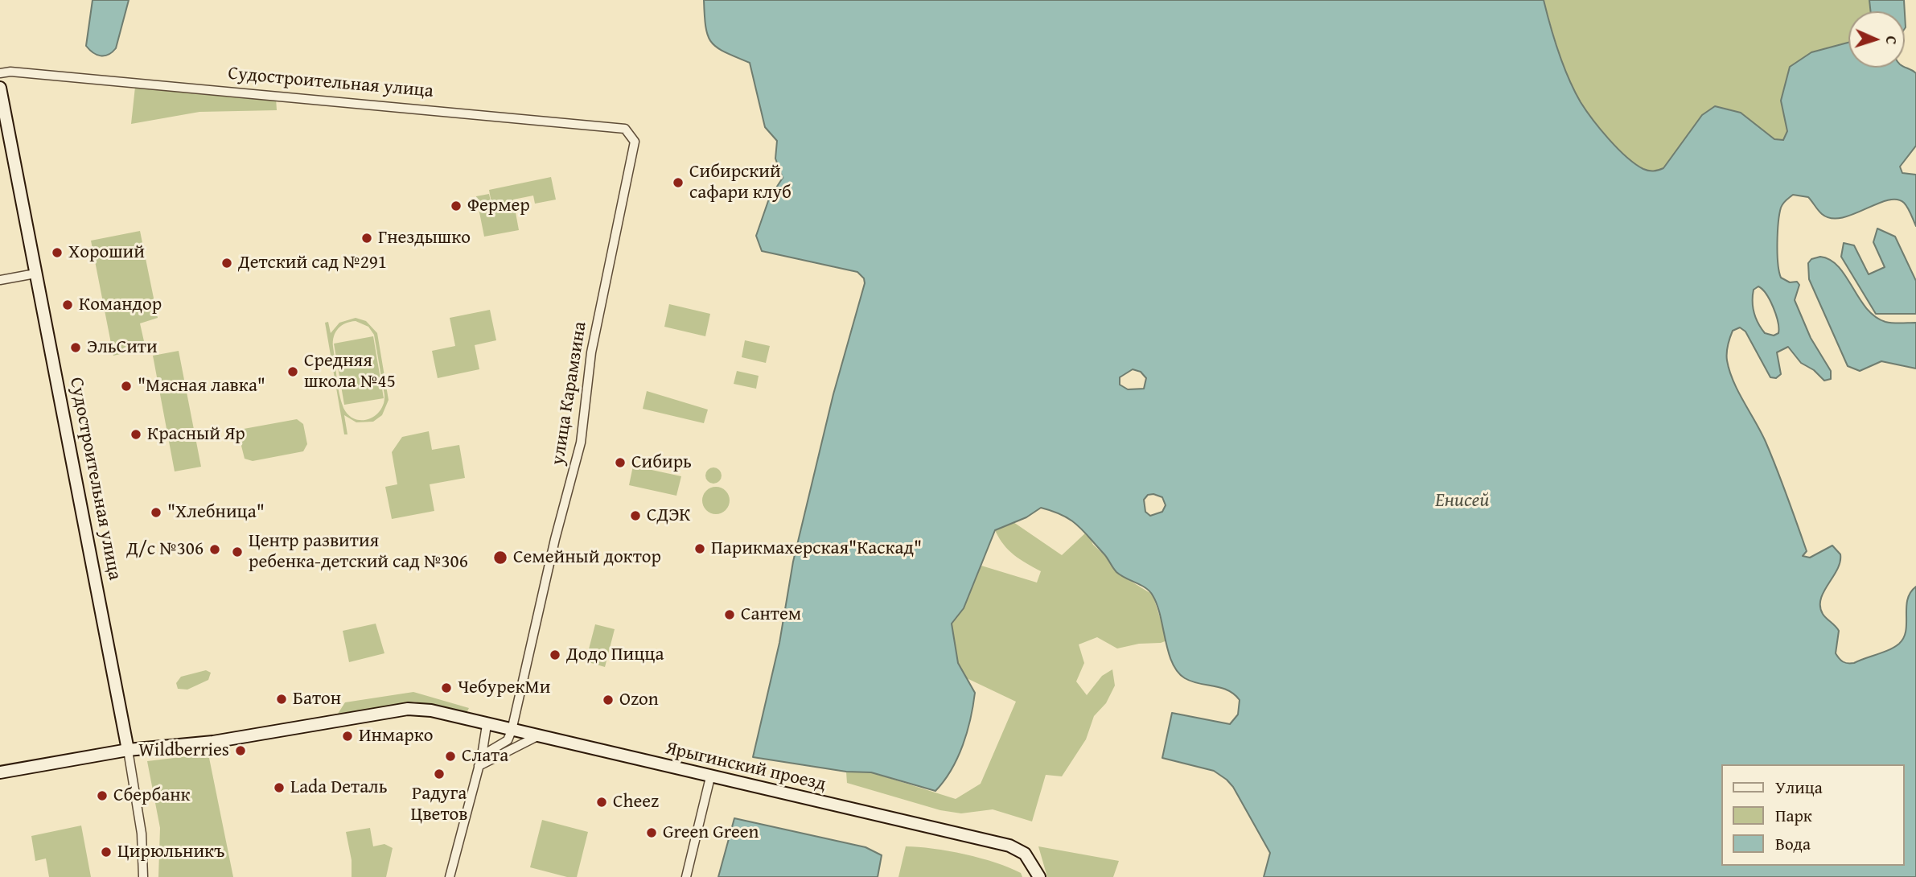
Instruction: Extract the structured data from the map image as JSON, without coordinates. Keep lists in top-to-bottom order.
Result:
{
  "streets": {
    "main road": ["Судостроительная улица", "Ярыгинский проезд"],
    "street": ["улица Карамзина"]
  },
  "crossings": [
    ["Судостроительная улица", "улица Карамзина"],
    ["Судостроительная улица", "Ярыгинский проезд"],
    ["улица Карамзина", "Ярыгинский проезд"]
  ],
  "water": ["Енисей"],
  "places": [
    "Сибирский сафари клуб",
    "Фермер",
    "Гнездышко",
    "Хороший",
    "Детский сад №291",
    "Командор",
    "ЭльСити",
    "Средняя школа №45",
    "\"Мясная лавка\"",
    "Красный Яр",
    "Сибирь",
    "\"Хлебница\"",
    "СДЭК",
    "Парикмахерская\"Каскад\"",
    "Д/с №306",
    "Центр развития ребенка-детский сад №306",
    "Семейный доктор",
    "Сантем",
    "Додо Пицца",
    "ЧебурекМи",
    "Батон",
    "Ozon",
    "Инмарко",
    "Wildberries",
    "Слата",
    "Радуга Цветов",
    "Lada Dеталь",
    "Сбербанк",
    "Cheez",
    "Green Green",
    "Цирюльникъ"
  ],
  "legend": ["Улица", "Парк", "Вода"],
  "north": "right"
}
